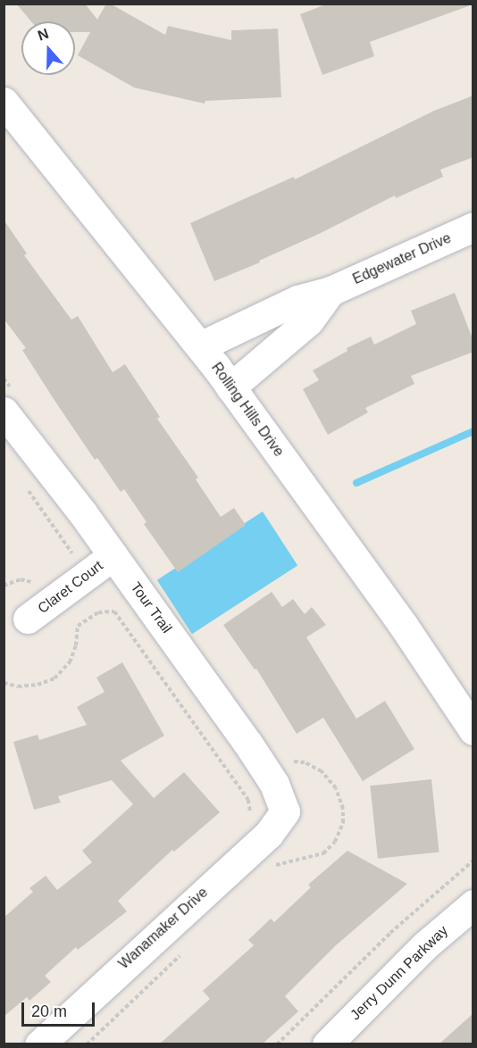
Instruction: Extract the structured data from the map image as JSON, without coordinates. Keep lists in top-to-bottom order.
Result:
{
  "streets": {
    "street": [
      "Edgewater Drive",
      "Rolling Hills Drive",
      "Claret Court",
      "Tour Trail",
      "Wanamaker Drive",
      "Jerry Dunn Parkway"
    ]
  },
  "crossings": [
    ["Edgewater Drive", "Rolling Hills Drive"],
    ["Claret Court", "Tour Trail"],
    ["Tour Trail", "Wanamaker Drive"]
  ],
  "scale_bar": "20 m",
  "north": "top"
}
